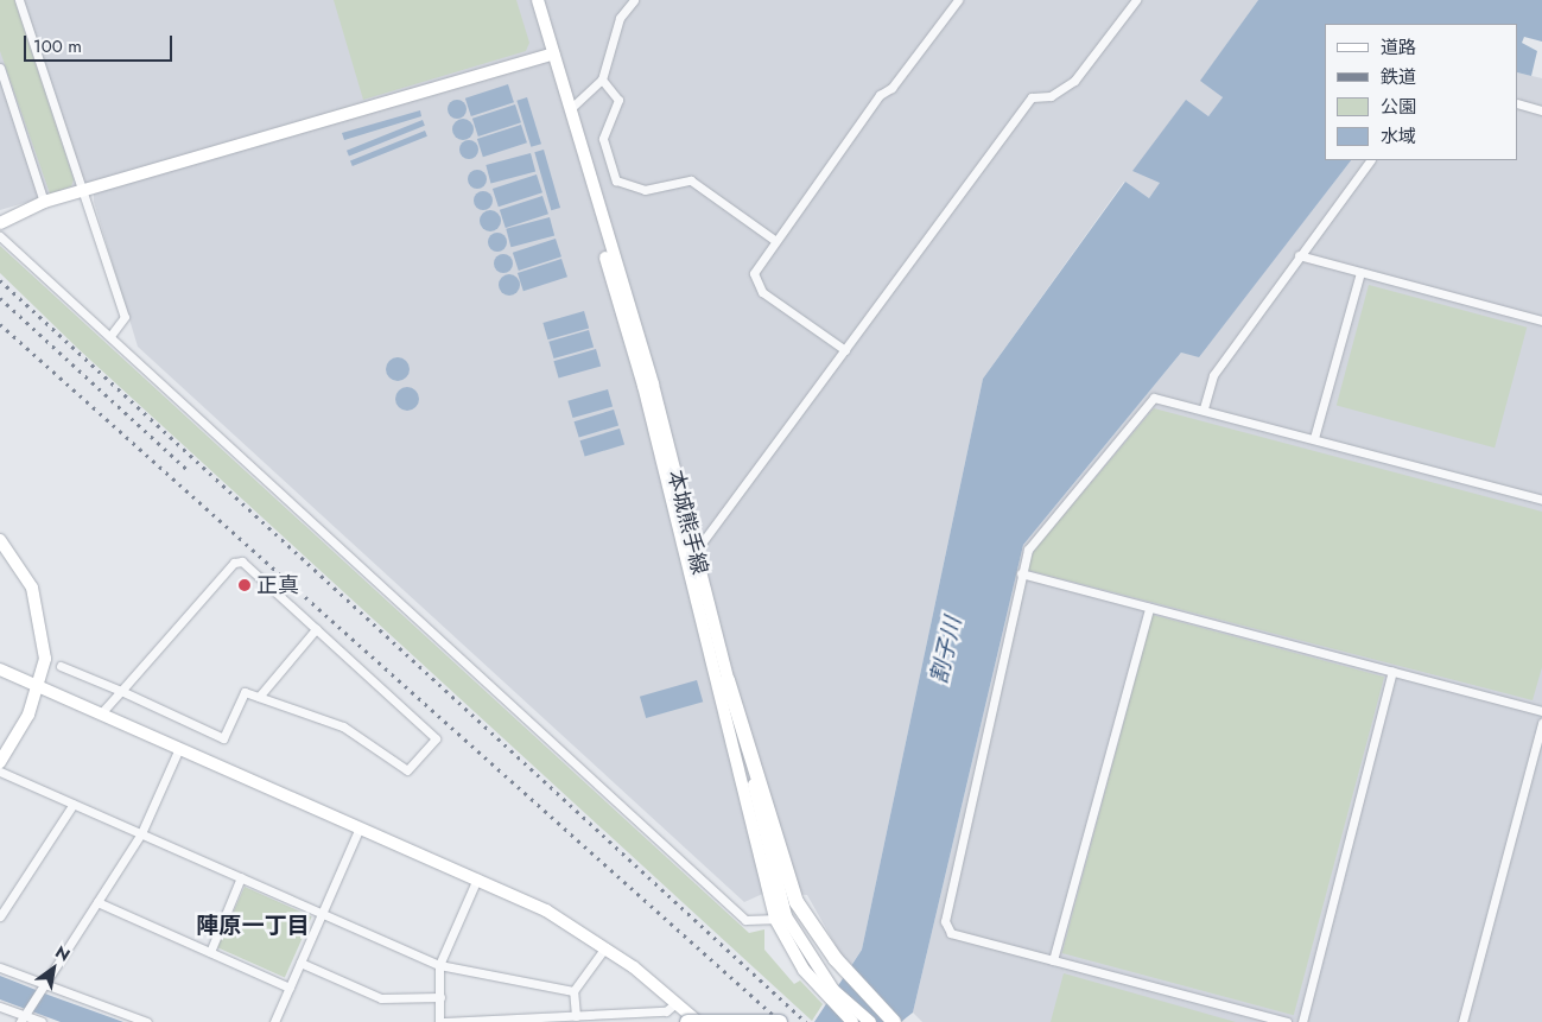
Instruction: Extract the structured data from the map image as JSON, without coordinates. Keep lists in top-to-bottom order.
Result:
{
  "streets": {
    "main road": ["本城熊手線"]
  },
  "districts": ["陣原一丁目"],
  "water": ["割子川"],
  "places": ["正真"],
  "legend": [
    "道路",
    "鉄道",
    "公園",
    "水域"
  ],
  "scale_bar": "100 m",
  "north": "top right"
}
